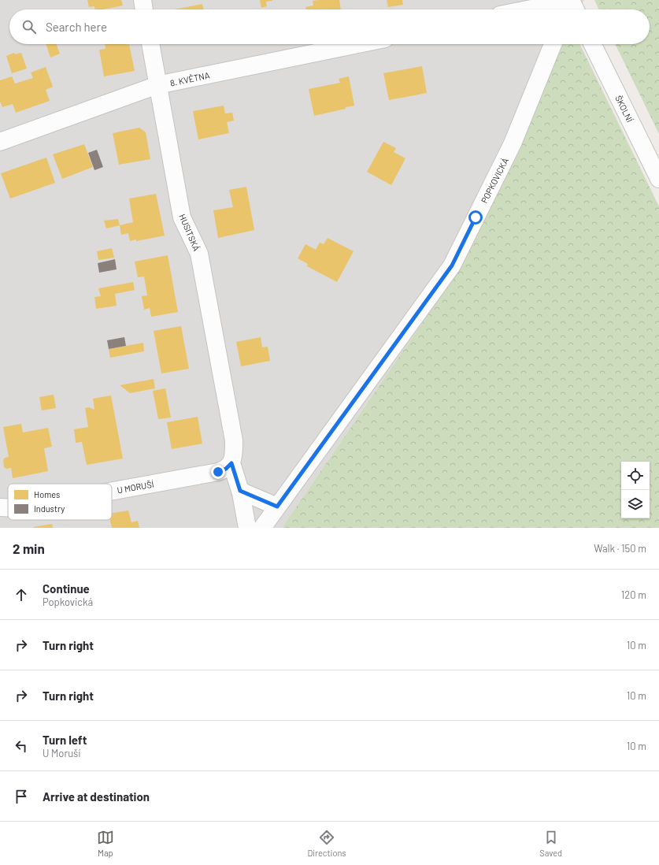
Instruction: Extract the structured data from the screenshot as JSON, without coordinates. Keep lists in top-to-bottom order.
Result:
{
  "streets": {
    "street": [
      "8. KVĚTNA",
      "ŠKOLNÍ",
      "POPKOVICKÁ",
      "HUSITSKÁ",
      "U MORUŠÍ"
    ]
  },
  "crossings": [
    ["8. KVĚTNA", "HUSITSKÁ"],
    ["HUSITSKÁ", "U MORUŠÍ"]
  ],
  "legend": ["Homes", "Industry"],
  "page": {
    "search": "Search here",
    "heading": ["2 min", "Walk · 150 m"],
    "list": [
      ["Continue", "Popkovická", "120 m"],
      ["Turn right", "10 m"],
      ["Turn right", "10 m"],
      ["Turn left", "U Moruší", "10 m"],
      "Arrive at destination"
    ],
    "nav": ["Map", "Directions", "Saved"]
  }
}
